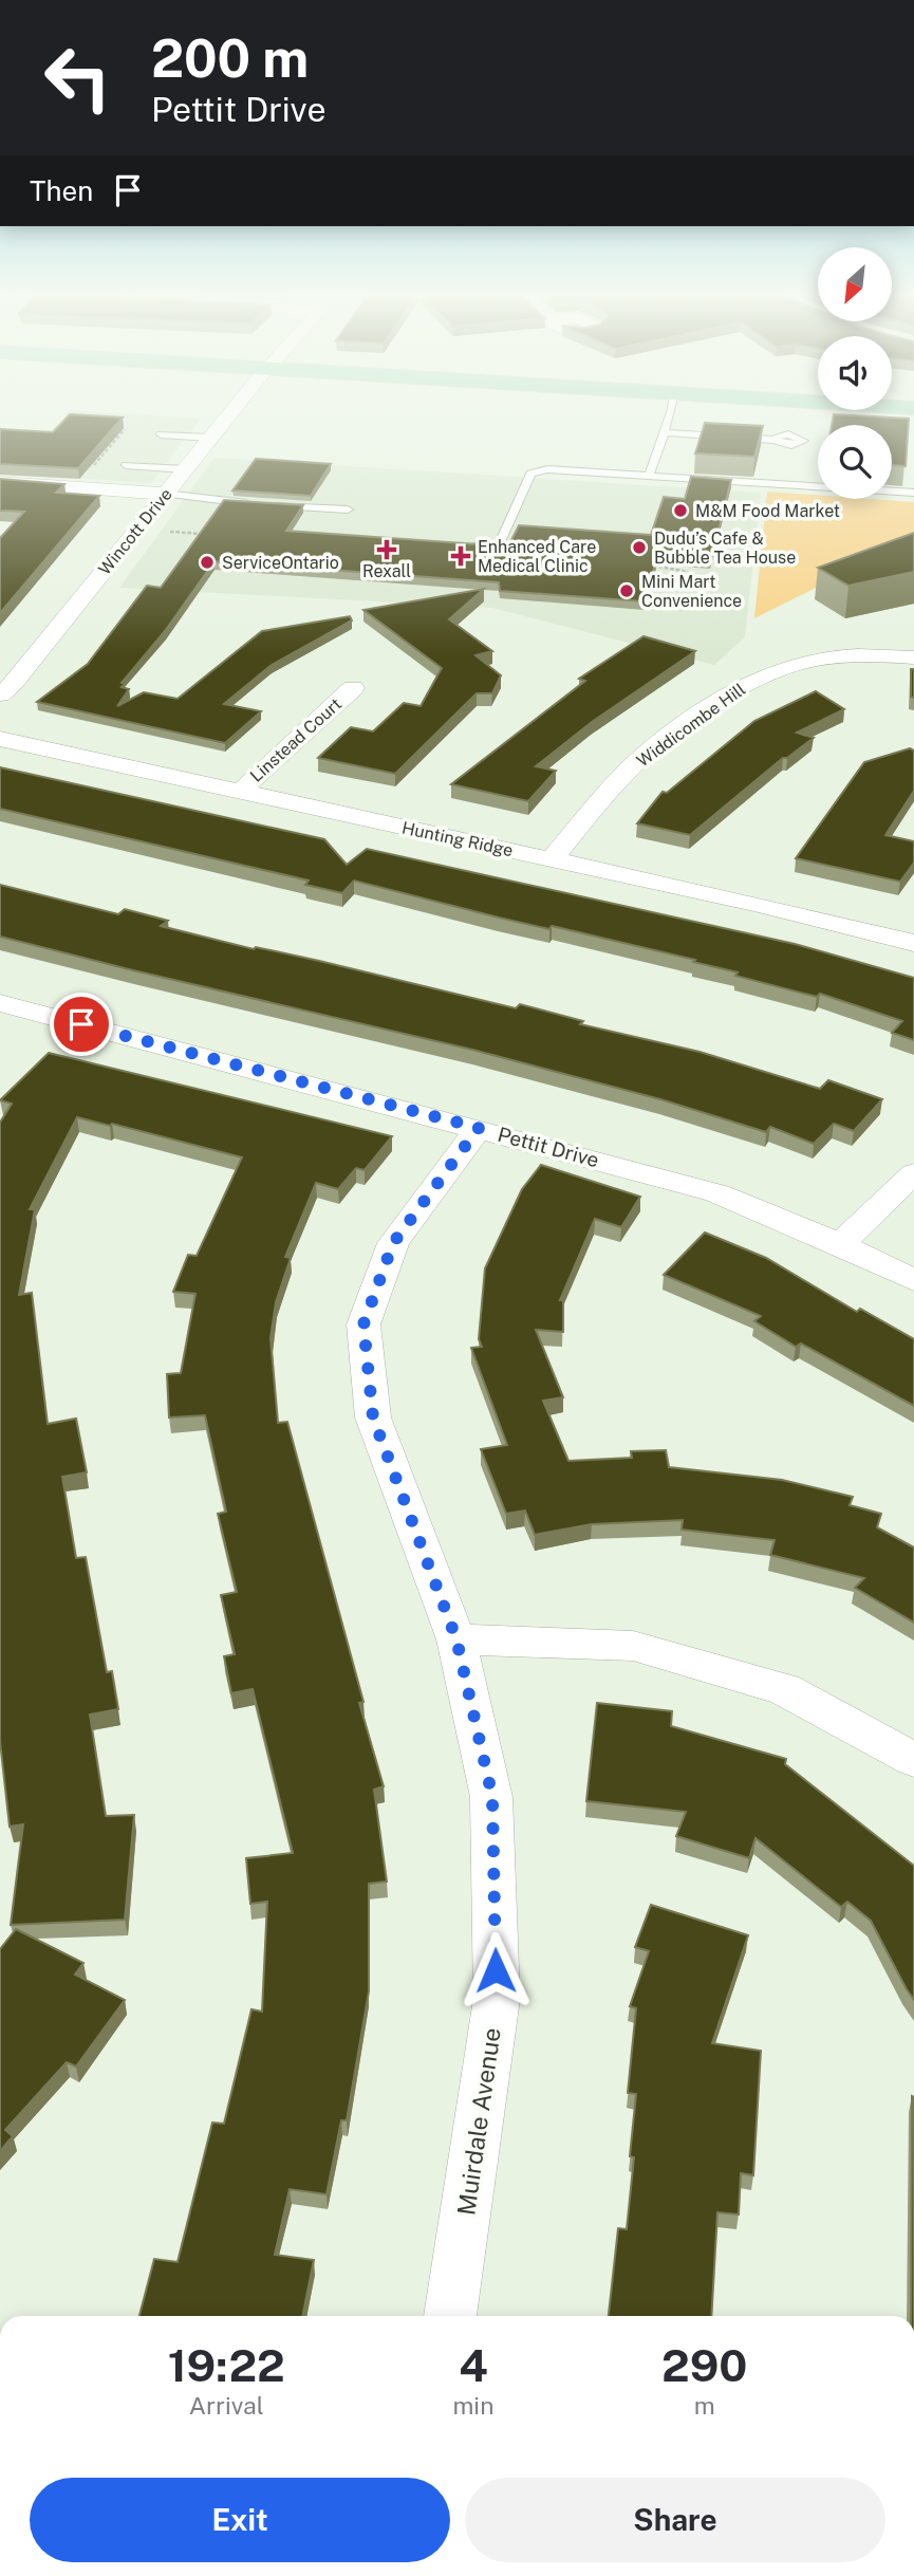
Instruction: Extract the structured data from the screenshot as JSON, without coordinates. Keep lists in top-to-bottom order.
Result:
{
  "streets": {
    "street": [
      "Wincott Drive",
      "Widdicombe Hill",
      "Linstead Court",
      "Hunting Ridge",
      "Pettit Drive",
      "Muirdale Avenue"
    ]
  },
  "crossings": [
    ["Widdicombe Hill", "Hunting Ridge"],
    ["Linstead Court", "Hunting Ridge"],
    ["Pettit Drive", "Muirdale Avenue"]
  ],
  "places": {
    "other": [
      "M&M Food Market",
      "Dudu’s Cafe & Bubble Tea House",
      "ServiceOntario",
      "Mini Mart Convenience"
    ],
    "health": ["Rexall", "Enhanced Care Medical Clinic"]
  },
  "north": "bottom left",
  "page": {
    "turn": ["200 m", "Pettit Drive"],
    "then": "Then",
    "eta": [
      "19:22",
      "Arrival",
      "4",
      "min",
      "290",
      "m"
    ],
    "buttons": ["Exit", "Share"]
  }
}
